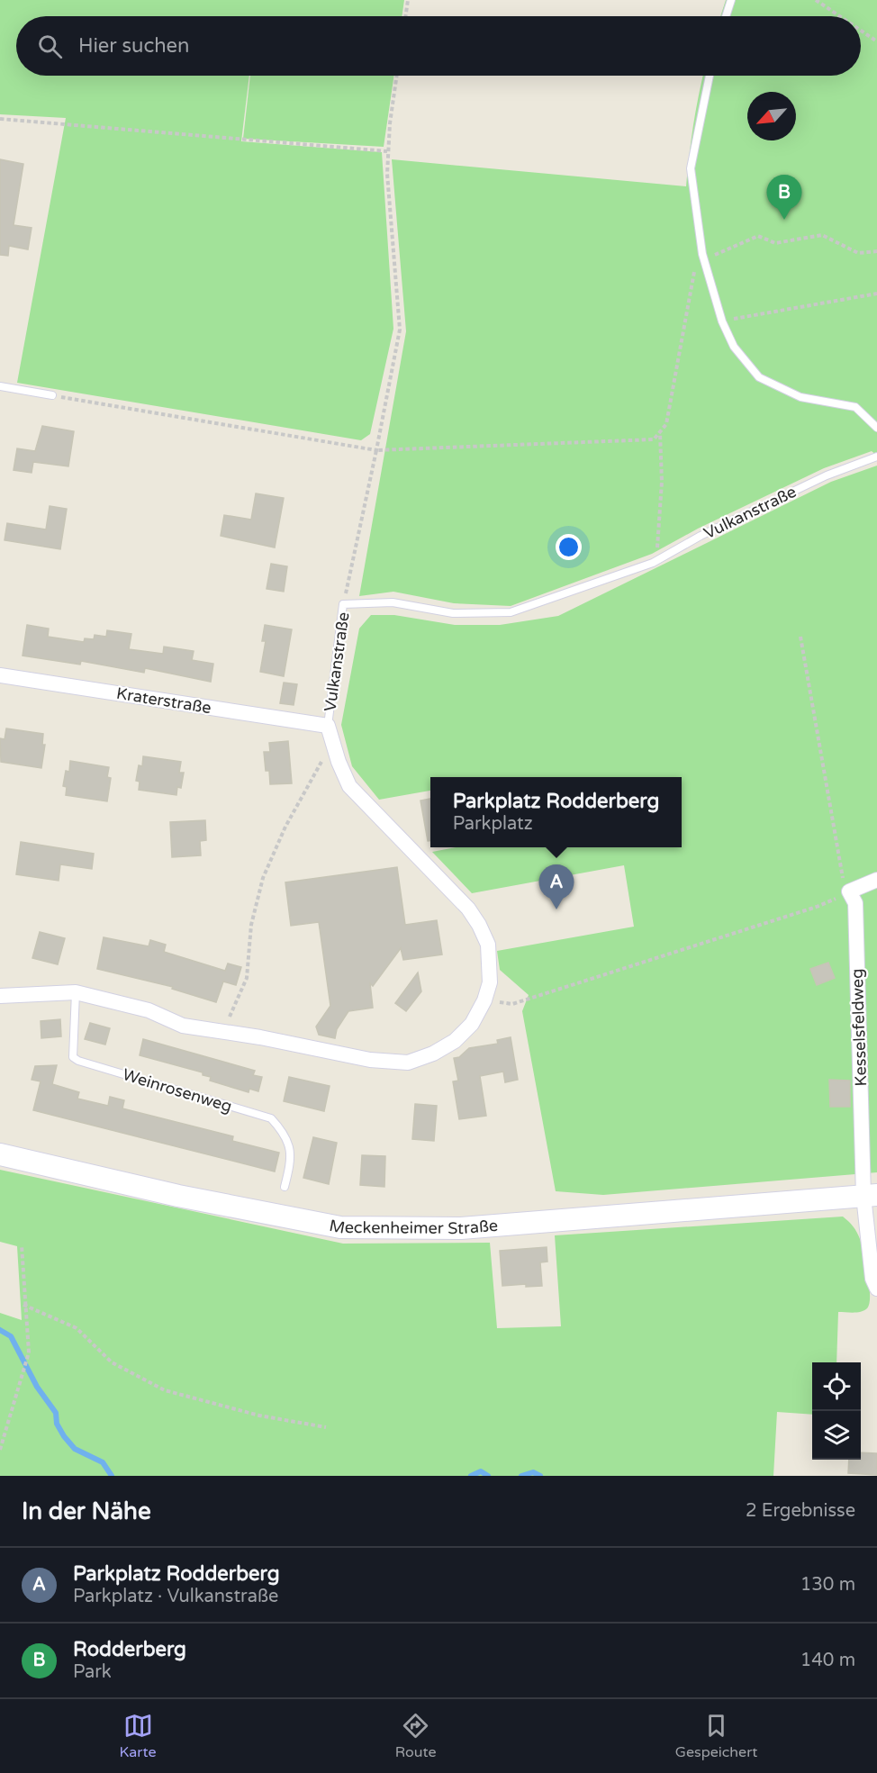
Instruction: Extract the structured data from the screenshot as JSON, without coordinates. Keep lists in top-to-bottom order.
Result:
{
  "streets": {
    "main road": ["Meckenheimer Straße"],
    "street": ["Vulkanstraße", "Kraterstraße", "Kesselsfeldweg"],
    "lane": ["Weinrosenweg"]
  },
  "crossings": [
    ["Vulkanstraße", "Kraterstraße"],
    ["Vulkanstraße", "Weinrosenweg"],
    ["Kesselsfeldweg", "Meckenheimer Straße"]
  ],
  "north": "bottom left",
  "page": {
    "search": "Hier suchen",
    "pins": ["B", "A"],
    "popup": ["Parkplatz Rodderberg", "Parkplatz"],
    "heading": ["In der Nähe", "2 Ergebnisse"],
    "list": [
      {
        "mark": "A",
        "name": "Parkplatz Rodderberg",
        "note": "Parkplatz · Vulkanstraße",
        "value": "130 m"
      },
      {
        "mark": "B",
        "name": "Rodderberg",
        "note": "Park",
        "value": "140 m"
      }
    ],
    "nav": ["Karte", "Route", "Gespeichert"]
  }
}
